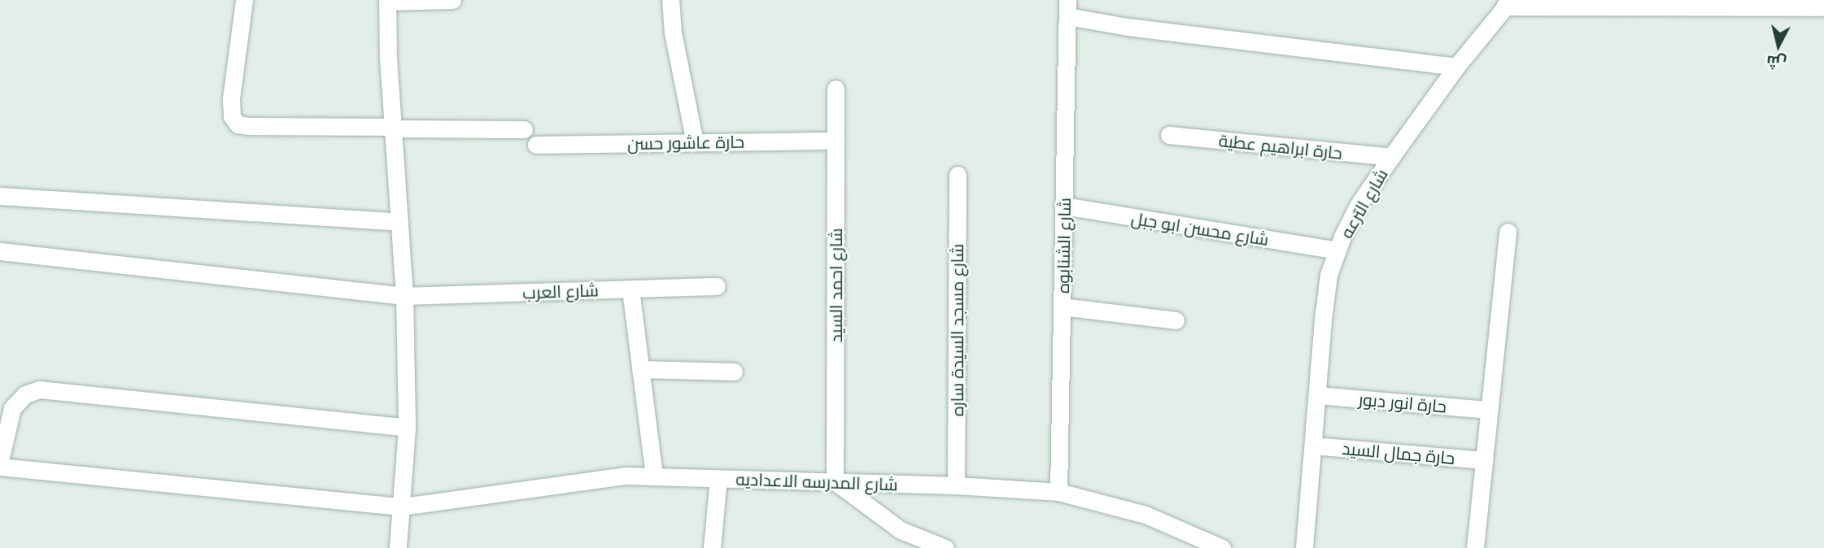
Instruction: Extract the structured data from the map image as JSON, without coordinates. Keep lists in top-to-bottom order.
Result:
{
  "streets": {
    "street": [
      "حارة عاشور حسن",
      "حارة ابراهيم عطية",
      "شارع الترعه",
      "شارع محسن ابو جبل",
      "شارع الشنابوه",
      "شارع احمد السيد",
      "شارع العرب",
      "شارع مسجد السيدة ساره",
      "حارة انور دبور",
      "حارة جمال السيد",
      "شارع المدرسه الاعداديه"
    ]
  },
  "crossings": [
    ["حارة عاشور حسن", "شارع احمد السيد"],
    ["حارة ابراهيم عطية", "شارع الترعه"],
    ["شارع الترعه", "شارع محسن ابو جبل"],
    ["شارع الترعه", "حارة انور دبور"],
    ["شارع الترعه", "حارة جمال السيد"],
    ["شارع محسن ابو جبل", "شارع الشنابوه"],
    ["شارع الشنابوه", "شارع المدرسه الاعداديه"],
    ["شارع احمد السيد", "شارع المدرسه الاعداديه"],
    ["شارع مسجد السيدة ساره", "شارع المدرسه الاعداديه"]
  ],
  "north": "bottom"
}
